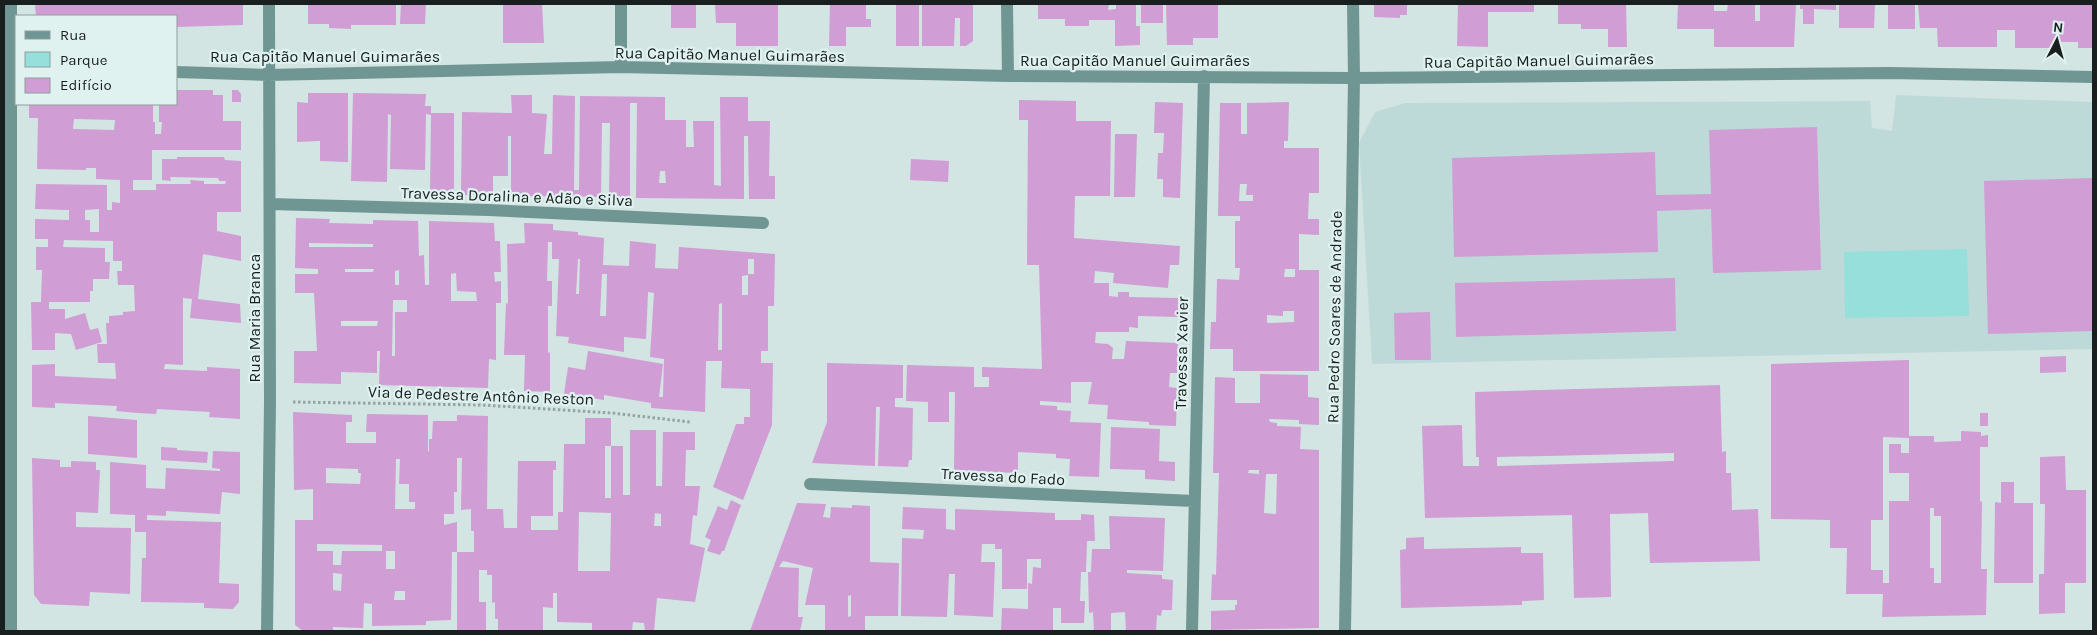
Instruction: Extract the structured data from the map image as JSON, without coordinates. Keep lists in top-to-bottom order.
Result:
{
  "streets": {
    "street": [
      "Rua Capitão Manuel Guimarães",
      "Travessa Doralina e Adão e Silva",
      "Rua Pedro Soares de Andrade",
      "Rua Maria Branca",
      "Travessa Xavier",
      "Travessa do Fado"
    ],
    "path": ["Via de Pedestre Antônio Reston"]
  },
  "crossings": [
    ["Rua Capitão Manuel Guimarães", "Rua Pedro Soares de Andrade"],
    ["Rua Capitão Manuel Guimarães", "Rua Maria Branca"],
    ["Rua Capitão Manuel Guimarães", "Travessa Xavier"],
    ["Travessa Doralina e Adão e Silva", "Rua Maria Branca"],
    ["Rua Maria Branca", "Via de Pedestre Antônio Reston"],
    ["Travessa Xavier", "Travessa do Fado"]
  ],
  "legend": ["Rua", "Parque", "Edifício"],
  "north": "top"
}
